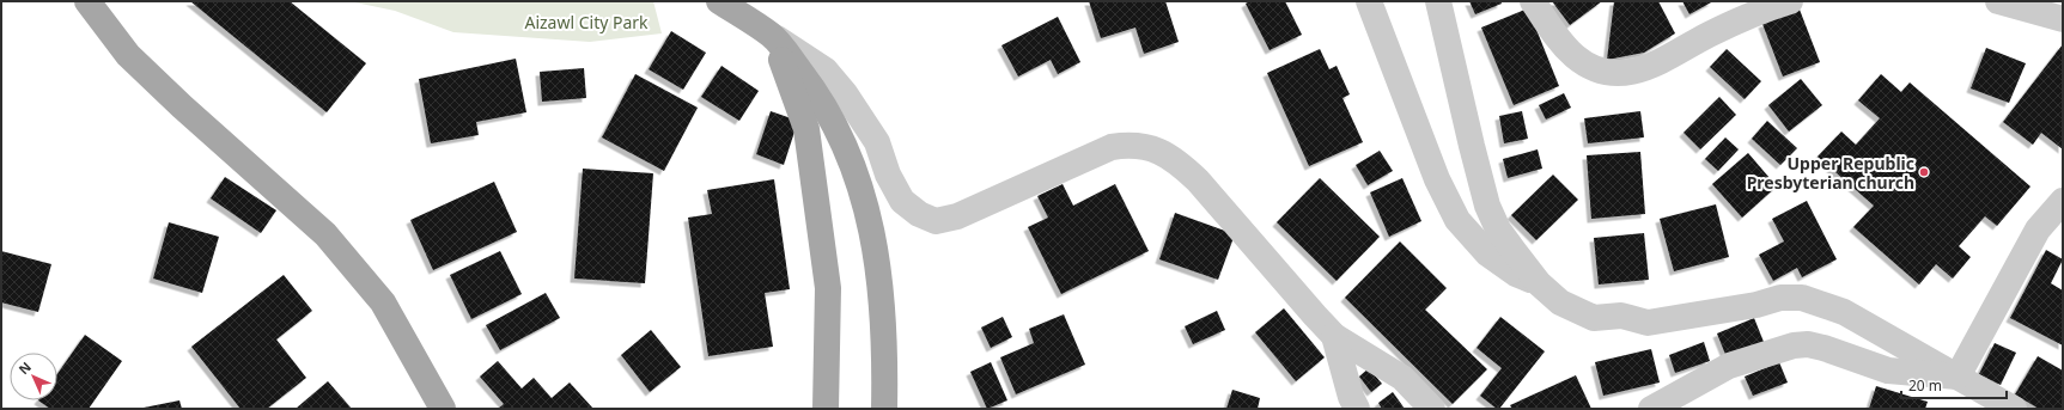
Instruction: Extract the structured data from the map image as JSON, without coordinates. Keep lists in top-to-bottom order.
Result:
{
  "parks": ["Aizawl City Park"],
  "places": ["Upper Republic Presbyterian church"],
  "scale_bar": "20 m",
  "north": "top left"
}
